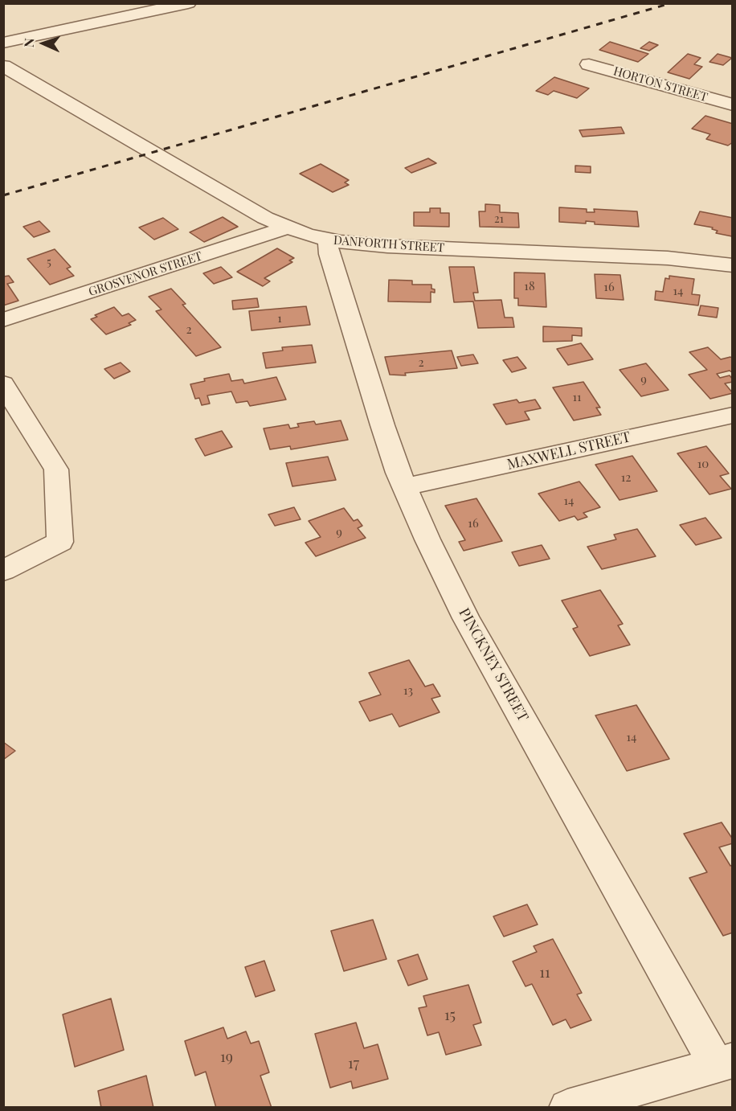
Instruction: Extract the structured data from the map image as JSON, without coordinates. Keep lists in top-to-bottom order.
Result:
{
  "streets": {
    "street": [
      "HORTON STREET",
      "DANFORTH STREET",
      "GROSVENOR STREET",
      "MAXWELL STREET",
      "PINCKNEY STREET"
    ]
  },
  "crossings": [
    ["DANFORTH STREET", "GROSVENOR STREET"],
    ["DANFORTH STREET", "PINCKNEY STREET"],
    ["MAXWELL STREET", "PINCKNEY STREET"]
  ],
  "house_numbers": [
    "21",
    "5",
    "18",
    "16",
    "14",
    "1",
    "2",
    "2",
    "9",
    "11",
    "10",
    "12",
    "14",
    "16",
    "9",
    "13",
    "14",
    "11",
    "15",
    "19",
    "17"
  ],
  "north": "left"
}
